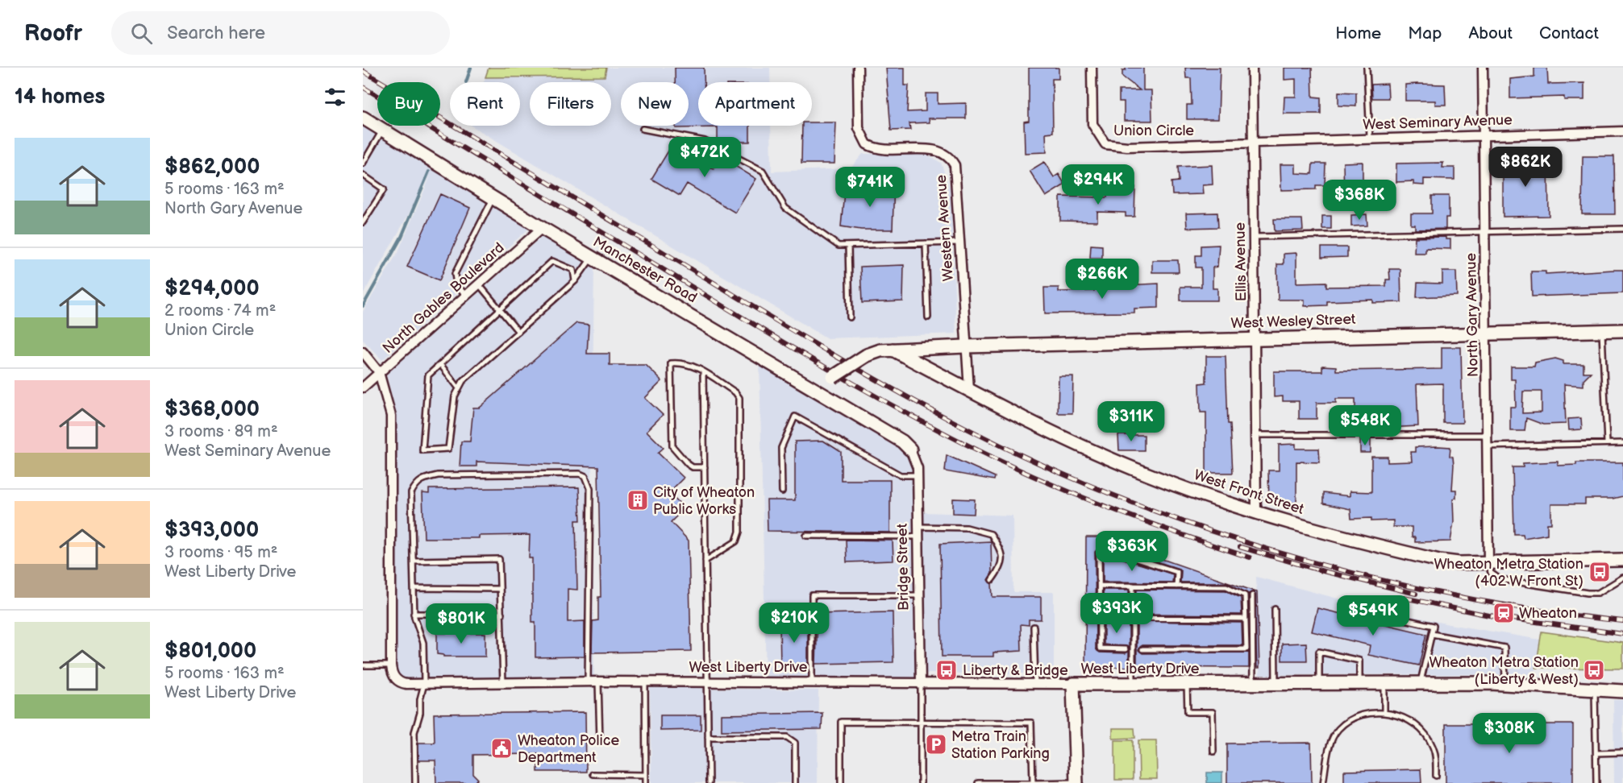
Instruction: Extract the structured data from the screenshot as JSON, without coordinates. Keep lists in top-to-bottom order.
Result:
{
  "streets": {
    "street": [
      "West Seminary Avenue",
      "Union Circle",
      "Western Avenue",
      "Ellis Avenue",
      "Manchester Road",
      "North Gables Boulevard",
      "North Gary Avenue",
      "West Wesley Street",
      "West Front Street",
      "Bridge Street",
      "West Liberty Drive"
    ]
  },
  "crossings": [
    ["West Seminary Avenue", "Union Circle"],
    ["West Seminary Avenue", "Ellis Avenue"],
    ["West Seminary Avenue", "North Gary Avenue"],
    ["Union Circle", "Ellis Avenue"],
    ["Western Avenue", "West Wesley Street"],
    ["Ellis Avenue", "West Wesley Street"],
    ["Ellis Avenue", "West Front Street"],
    ["Manchester Road", "North Gables Boulevard"],
    ["Manchester Road", "Bridge Street"],
    ["North Gary Avenue", "West Wesley Street"],
    ["North Gary Avenue", "West Front Street"],
    ["West Wesley Street", "West Front Street"],
    ["Bridge Street", "West Liberty Drive"]
  ],
  "places": {
    "building": ["City of Wheaton Public Works"],
    "bus stop": ["Wheaton Metra Station (402 W Front St)", "Liberty & Bridge", "Wheaton Metra Station (Liberty & West)"],
    "station": ["Wheaton"],
    "parking": ["Metra Train Station Parking"],
    "public building": ["Wheaton Police Department"]
  },
  "page": {
    "header": "Roofr",
    "search": "Search here",
    "nav": [
      "Home",
      "Map",
      "About",
      "Contact"
    ],
    "heading": "14 homes",
    "chip": [
      "Buy",
      "Rent",
      "Filters",
      "New",
      "Apartment"
    ],
    "list": [
      {
        "name": "$862,000",
        "note": "5 rooms · 163 m² · North Gary Avenue"
      },
      {
        "name": "$294,000",
        "note": "2 rooms · 74 m² · Union Circle"
      },
      {
        "name": "$368,000",
        "note": "3 rooms · 89 m² · West Seminary Avenue"
      },
      {
        "name": "$393,000",
        "note": "3 rooms · 95 m² · West Liberty Drive"
      },
      {
        "name": "$801,000",
        "note": "5 rooms · 163 m² · West Liberty Drive"
      }
    ],
    "price": [
      "$472K",
      "$862K",
      "$294K",
      "$741K",
      "$368K",
      "$266K",
      "$311K",
      "$548K",
      "$363K",
      "$393K",
      "$549K",
      "$210K",
      "$801K",
      "$308K"
    ]
  }
}
